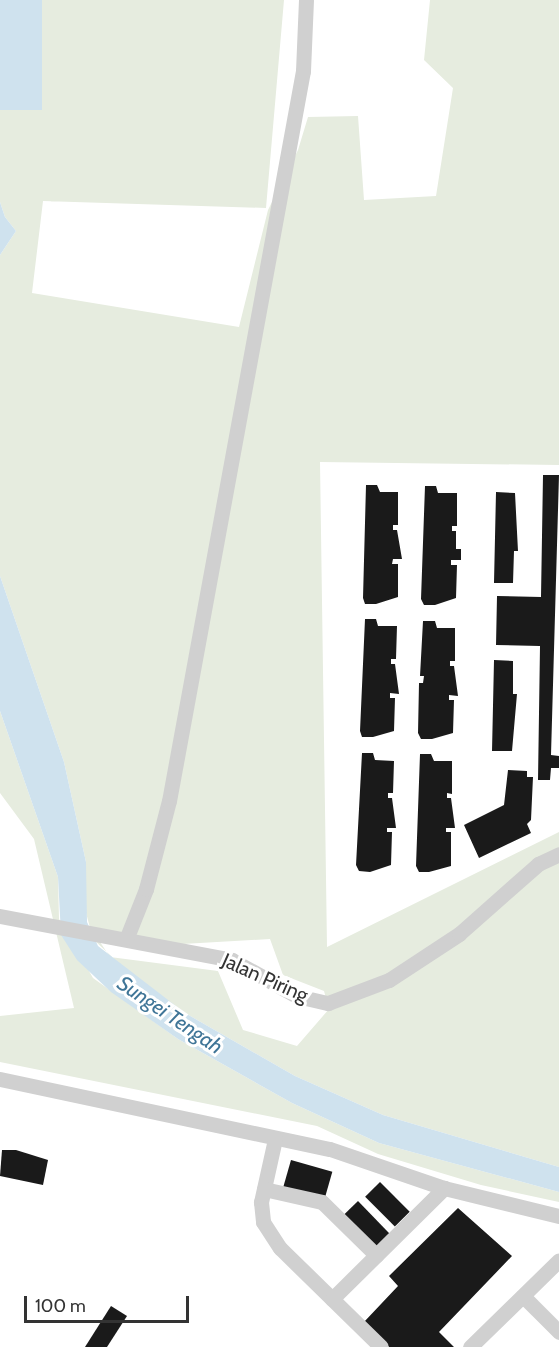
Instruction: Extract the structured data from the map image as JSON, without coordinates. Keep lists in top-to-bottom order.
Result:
{
  "streets": {
    "lane": ["Jalan Piring"]
  },
  "water": ["Sungei Tengah"],
  "scale_bar": "100 m"
}
